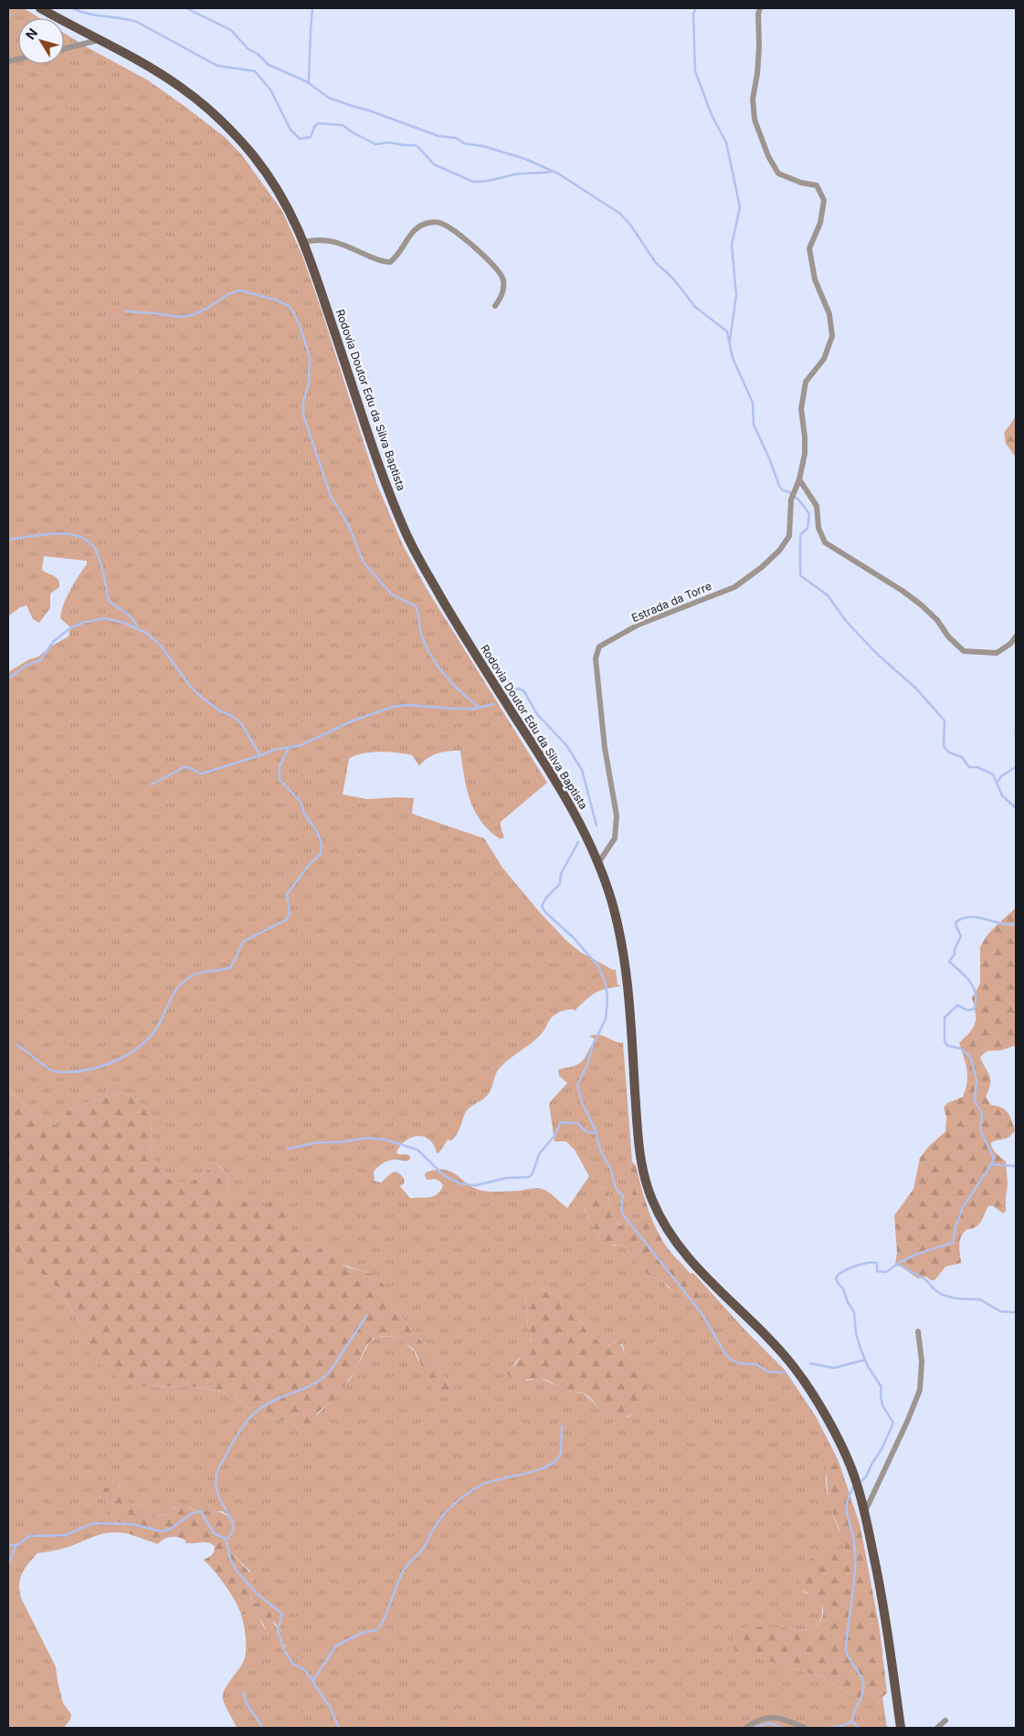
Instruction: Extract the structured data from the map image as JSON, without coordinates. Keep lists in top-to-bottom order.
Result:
{
  "streets": {
    "main road": ["Rodovia Doutor Edu da Silva Baptista"],
    "street": ["Estrada da Torre"]
  },
  "crossings": [
    ["Rodovia Doutor Edu da Silva Baptista", "Estrada da Torre"]
  ],
  "north": "top left"
}
